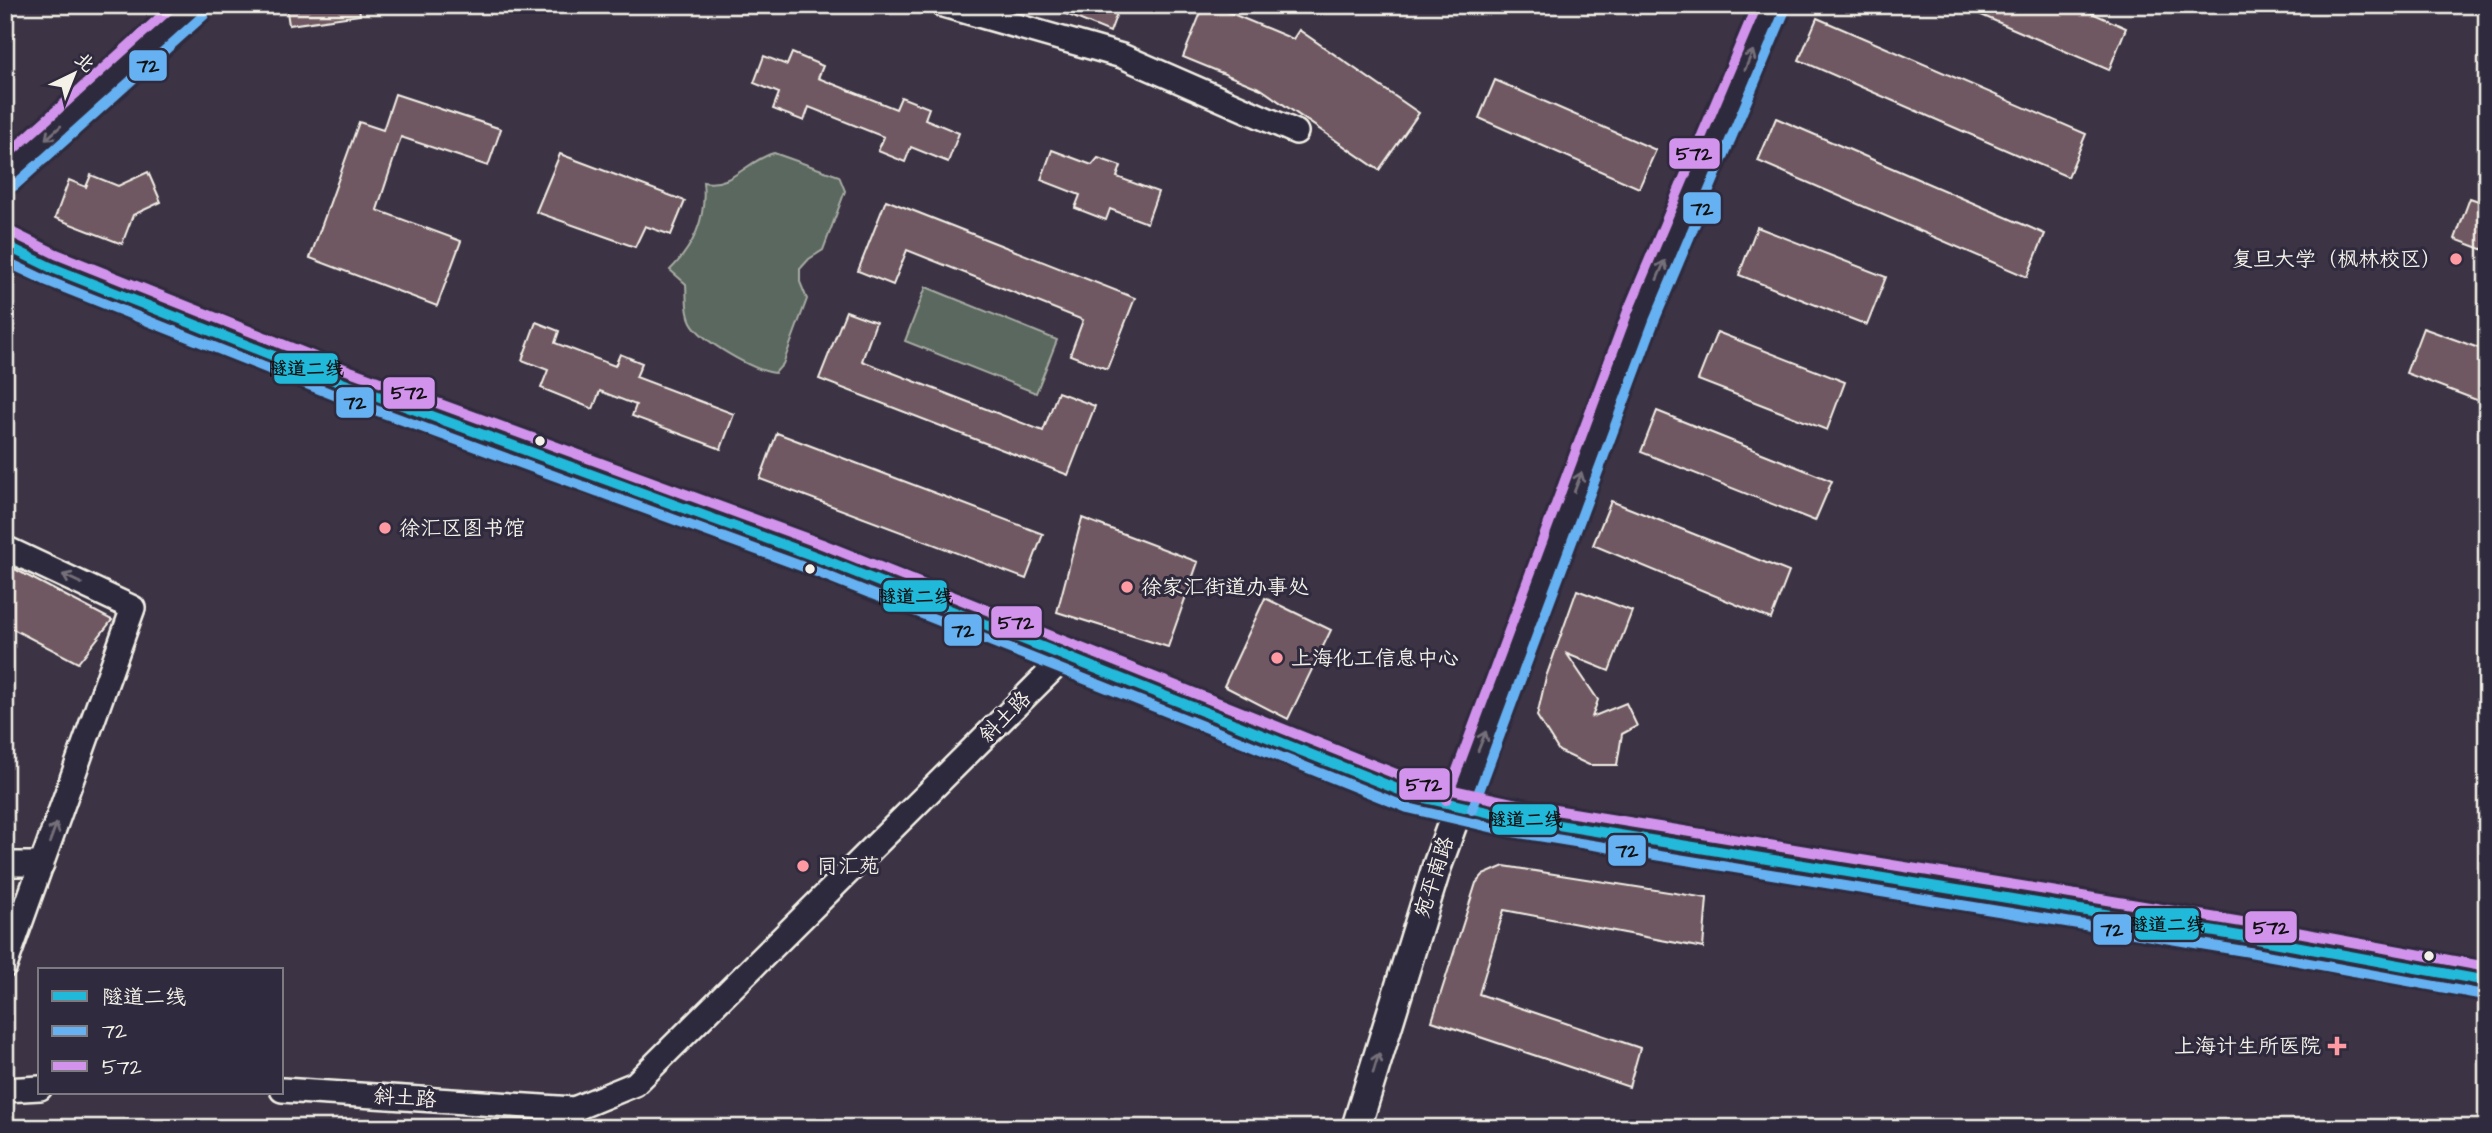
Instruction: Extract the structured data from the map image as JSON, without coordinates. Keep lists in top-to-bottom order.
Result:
{
  "streets": {
    "main road": ["宛平南路"],
    "street": ["斜土路"]
  },
  "one_way": ["宛平南路"],
  "places": {
    "other": [
      "复旦大学（枫林校区）",
      "徐汇区图书馆",
      "徐家汇街道办事处",
      "上海化工信息中心",
      "同汇苑"
    ],
    "health": ["上海计生所医院"]
  },
  "lines": ["transit line 572", "transit line 72", "transit line 隧道二线"],
  "legend": ["隧道二线", "72", "572"],
  "north": "top right"
}
